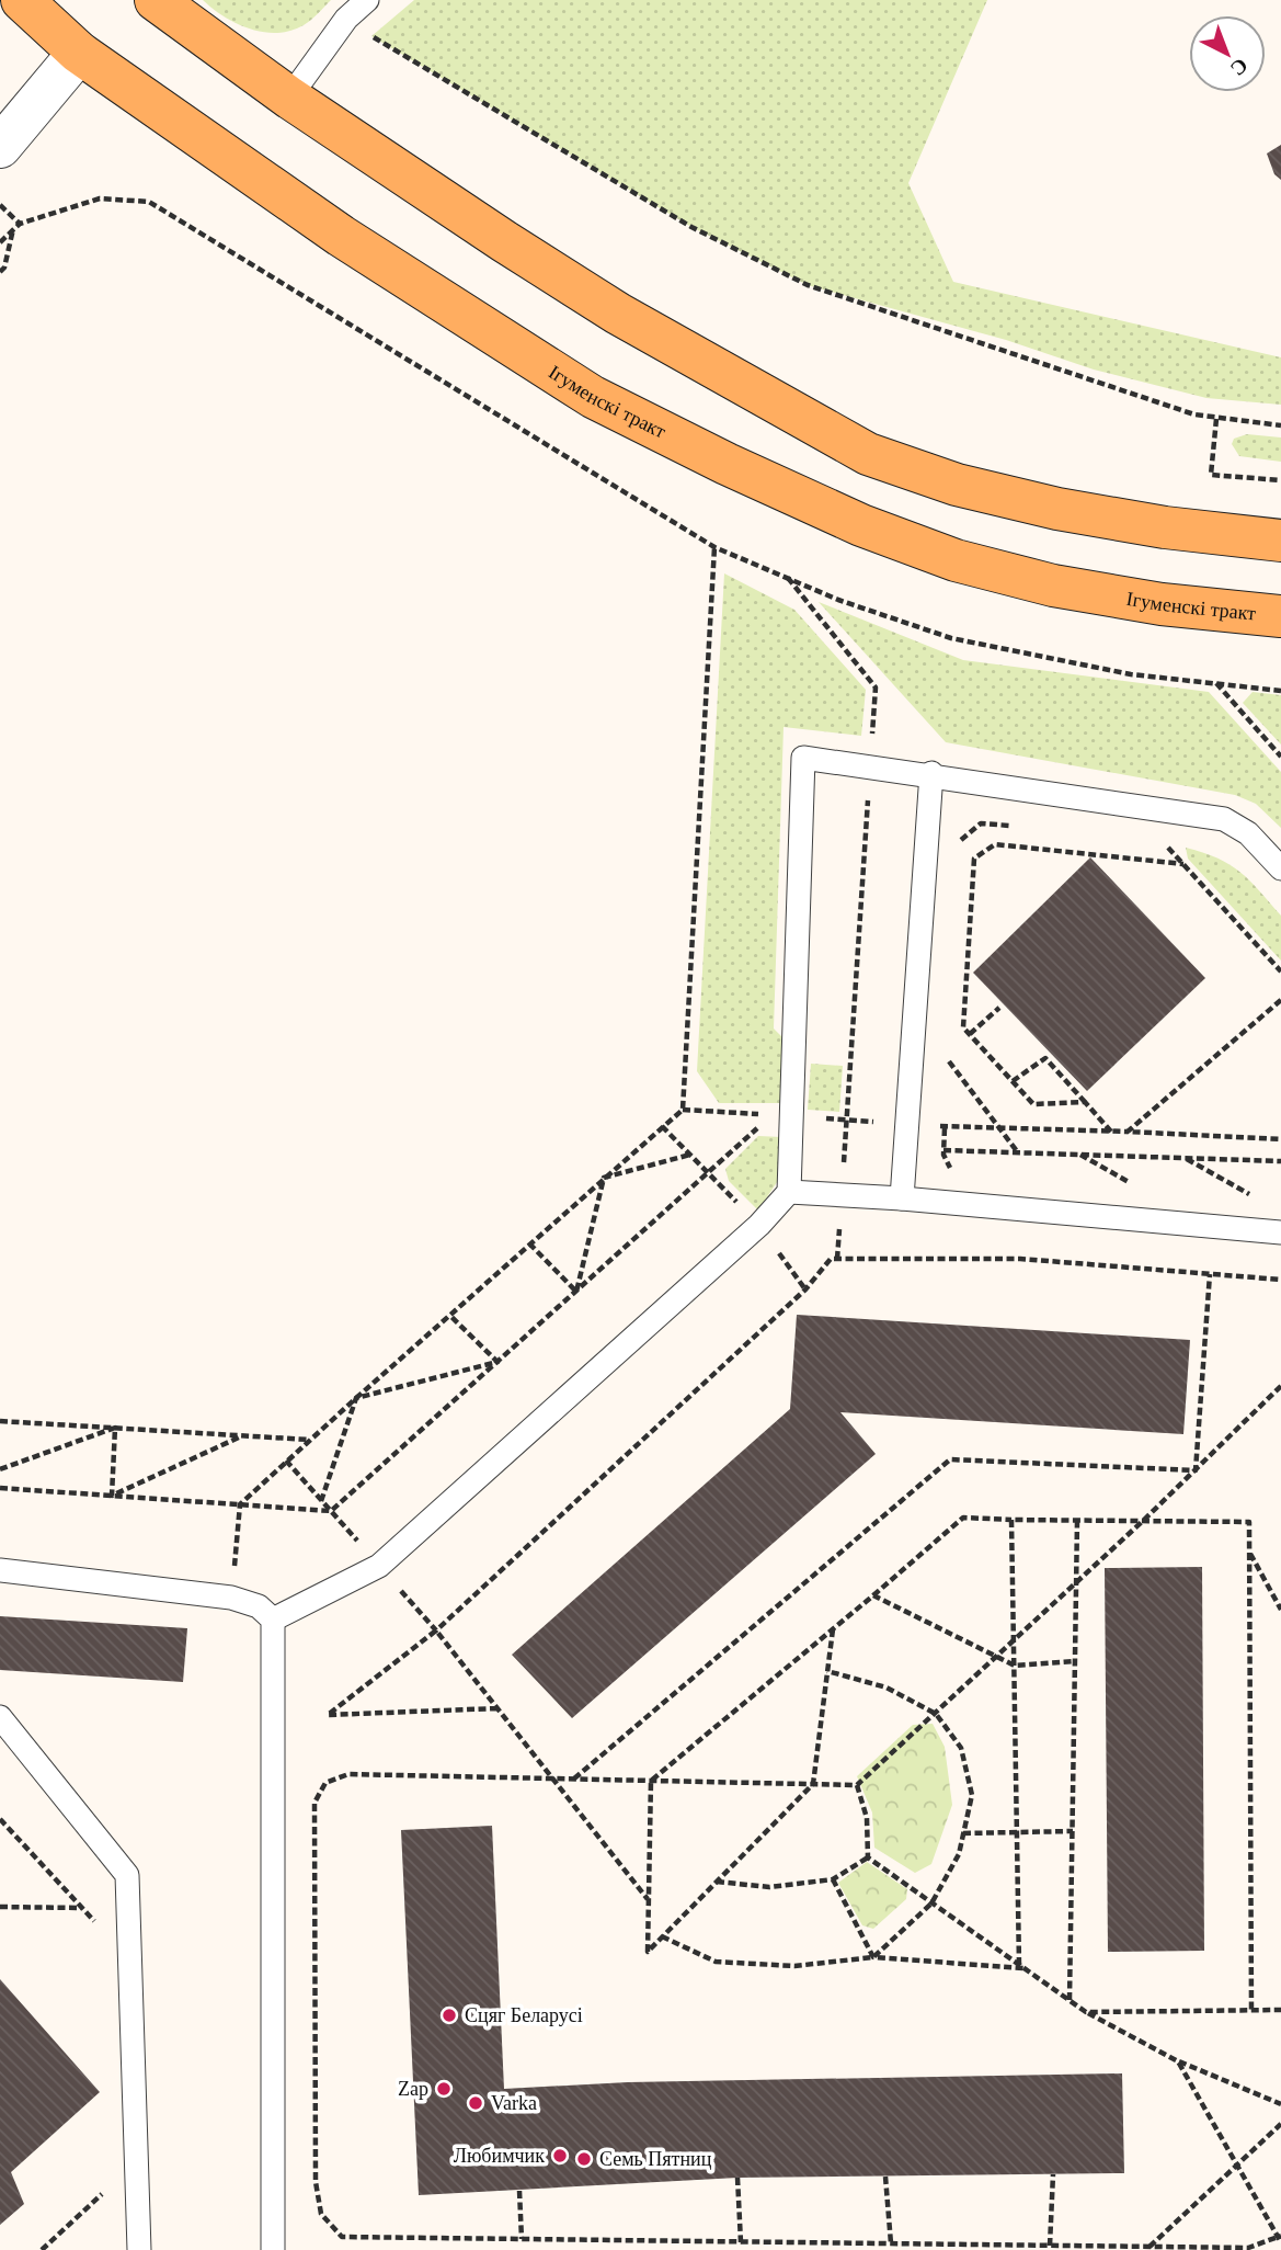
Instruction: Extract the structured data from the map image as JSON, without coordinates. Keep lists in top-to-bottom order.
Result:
{
  "streets": {
    "main road": ["Ігуменскі тракт"]
  },
  "places": [
    "Сцяг Беларусі",
    "Zap",
    "Varka",
    "Любимчик",
    "Семь Пятниц"
  ],
  "north": "bottom right"
}
